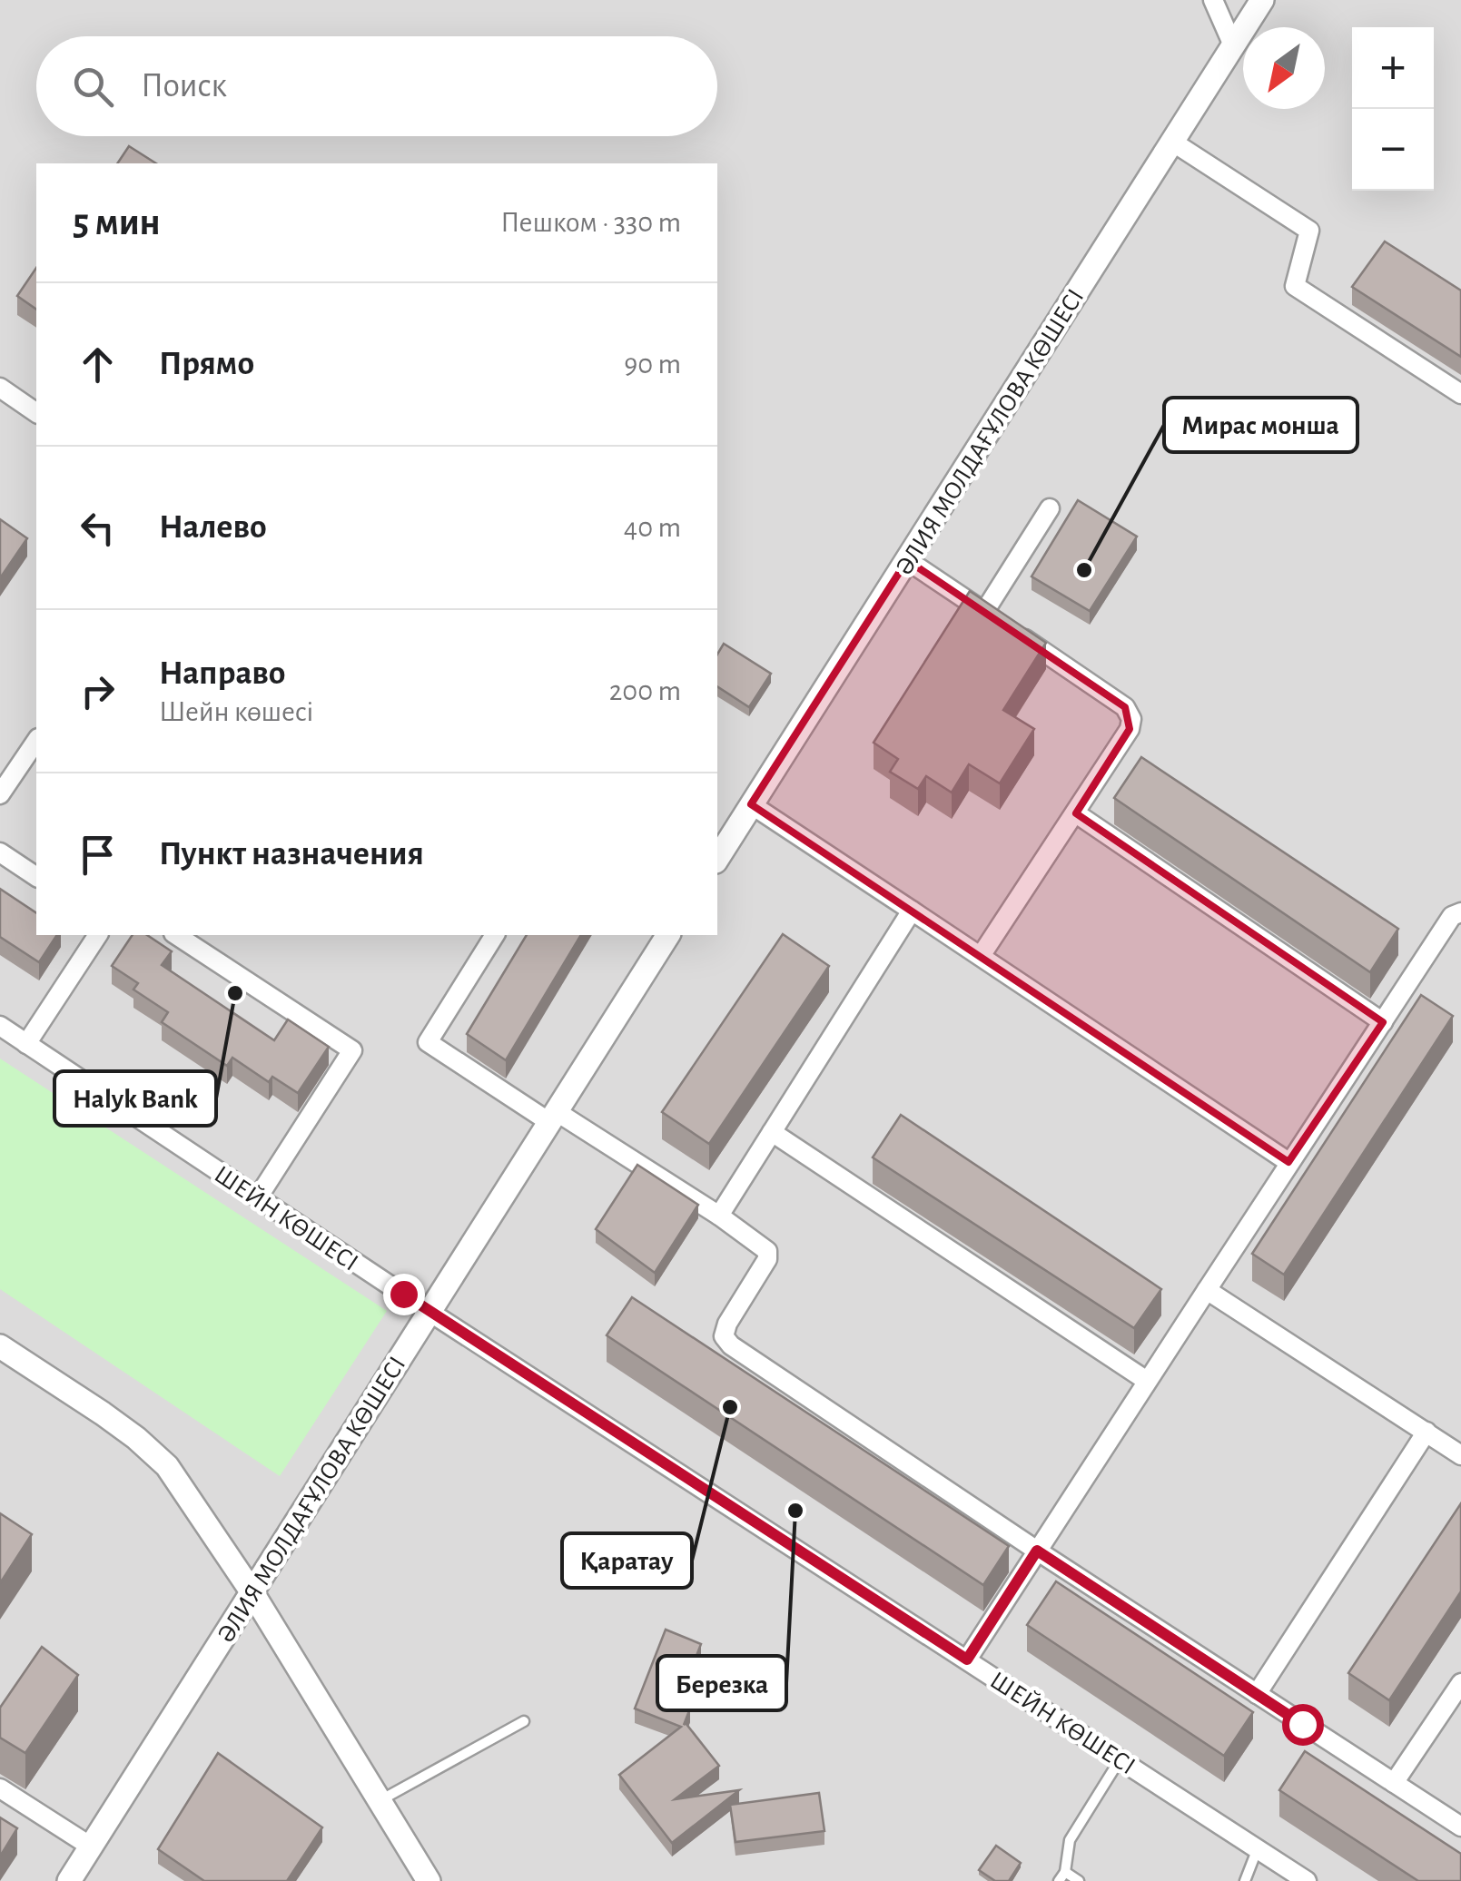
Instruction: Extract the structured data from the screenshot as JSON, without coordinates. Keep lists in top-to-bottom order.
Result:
{
  "streets": {
    "street": ["ӘЛИЯ МОЛДАҒҰЛОВА КӨШЕСІ", "ШЕЙН КӨШЕСІ"]
  },
  "crossings": [
    ["ӘЛИЯ МОЛДАҒҰЛОВА КӨШЕСІ", "ШЕЙН КӨШЕСІ"]
  ],
  "places": [
    "Мирас монша",
    "Halyk Bank",
    "Қаратау",
    "Березка"
  ],
  "north": "bottom left",
  "page": {
    "map_buttons": ["+", "−"],
    "search": "Поиск",
    "heading": ["5 мин", "Пешком · 330 m"],
    "list": [
      ["Прямо", "90 m"],
      ["Налево", "40 m"],
      ["Направо", "Шейн көшесі", "200 m"],
      "Пункт назначения"
    ]
  }
}
